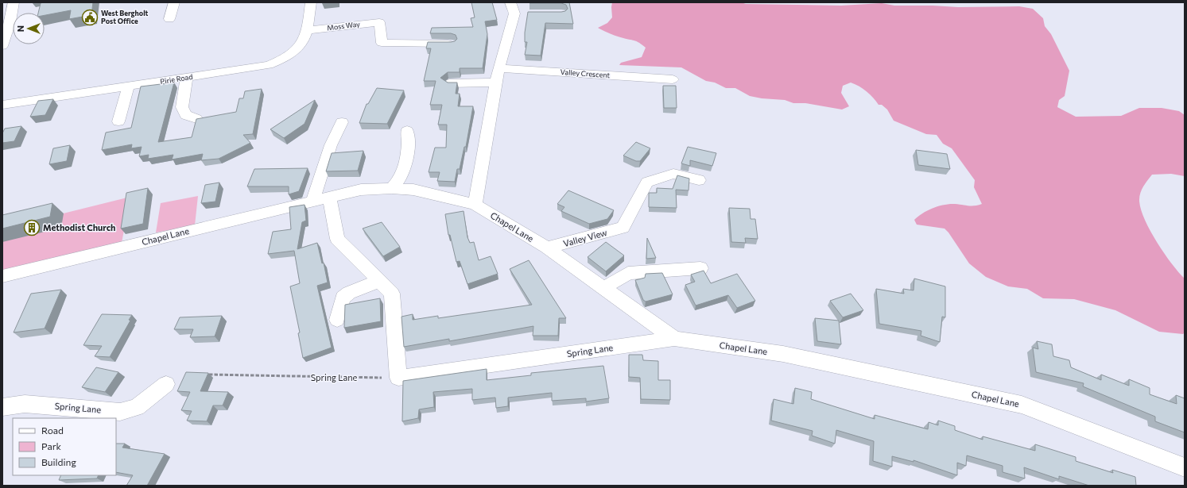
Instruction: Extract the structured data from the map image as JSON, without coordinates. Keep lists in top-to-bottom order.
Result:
{
  "streets": {
    "street": [
      "Moss Way",
      "Valley Crescent",
      "Pirie Road",
      "Chapel Lane",
      "Valley View",
      "Spring Lane"
    ]
  },
  "crossings": [
    ["Moss Way", "Pirie Road"],
    ["Chapel Lane", "Valley View"],
    ["Chapel Lane", "Spring Lane"]
  ],
  "places": {
    "public building": ["West Bergholt Post Office"],
    "building": ["Methodist Church"]
  },
  "legend": ["Road", "Park", "Building"],
  "north": "left"
}
